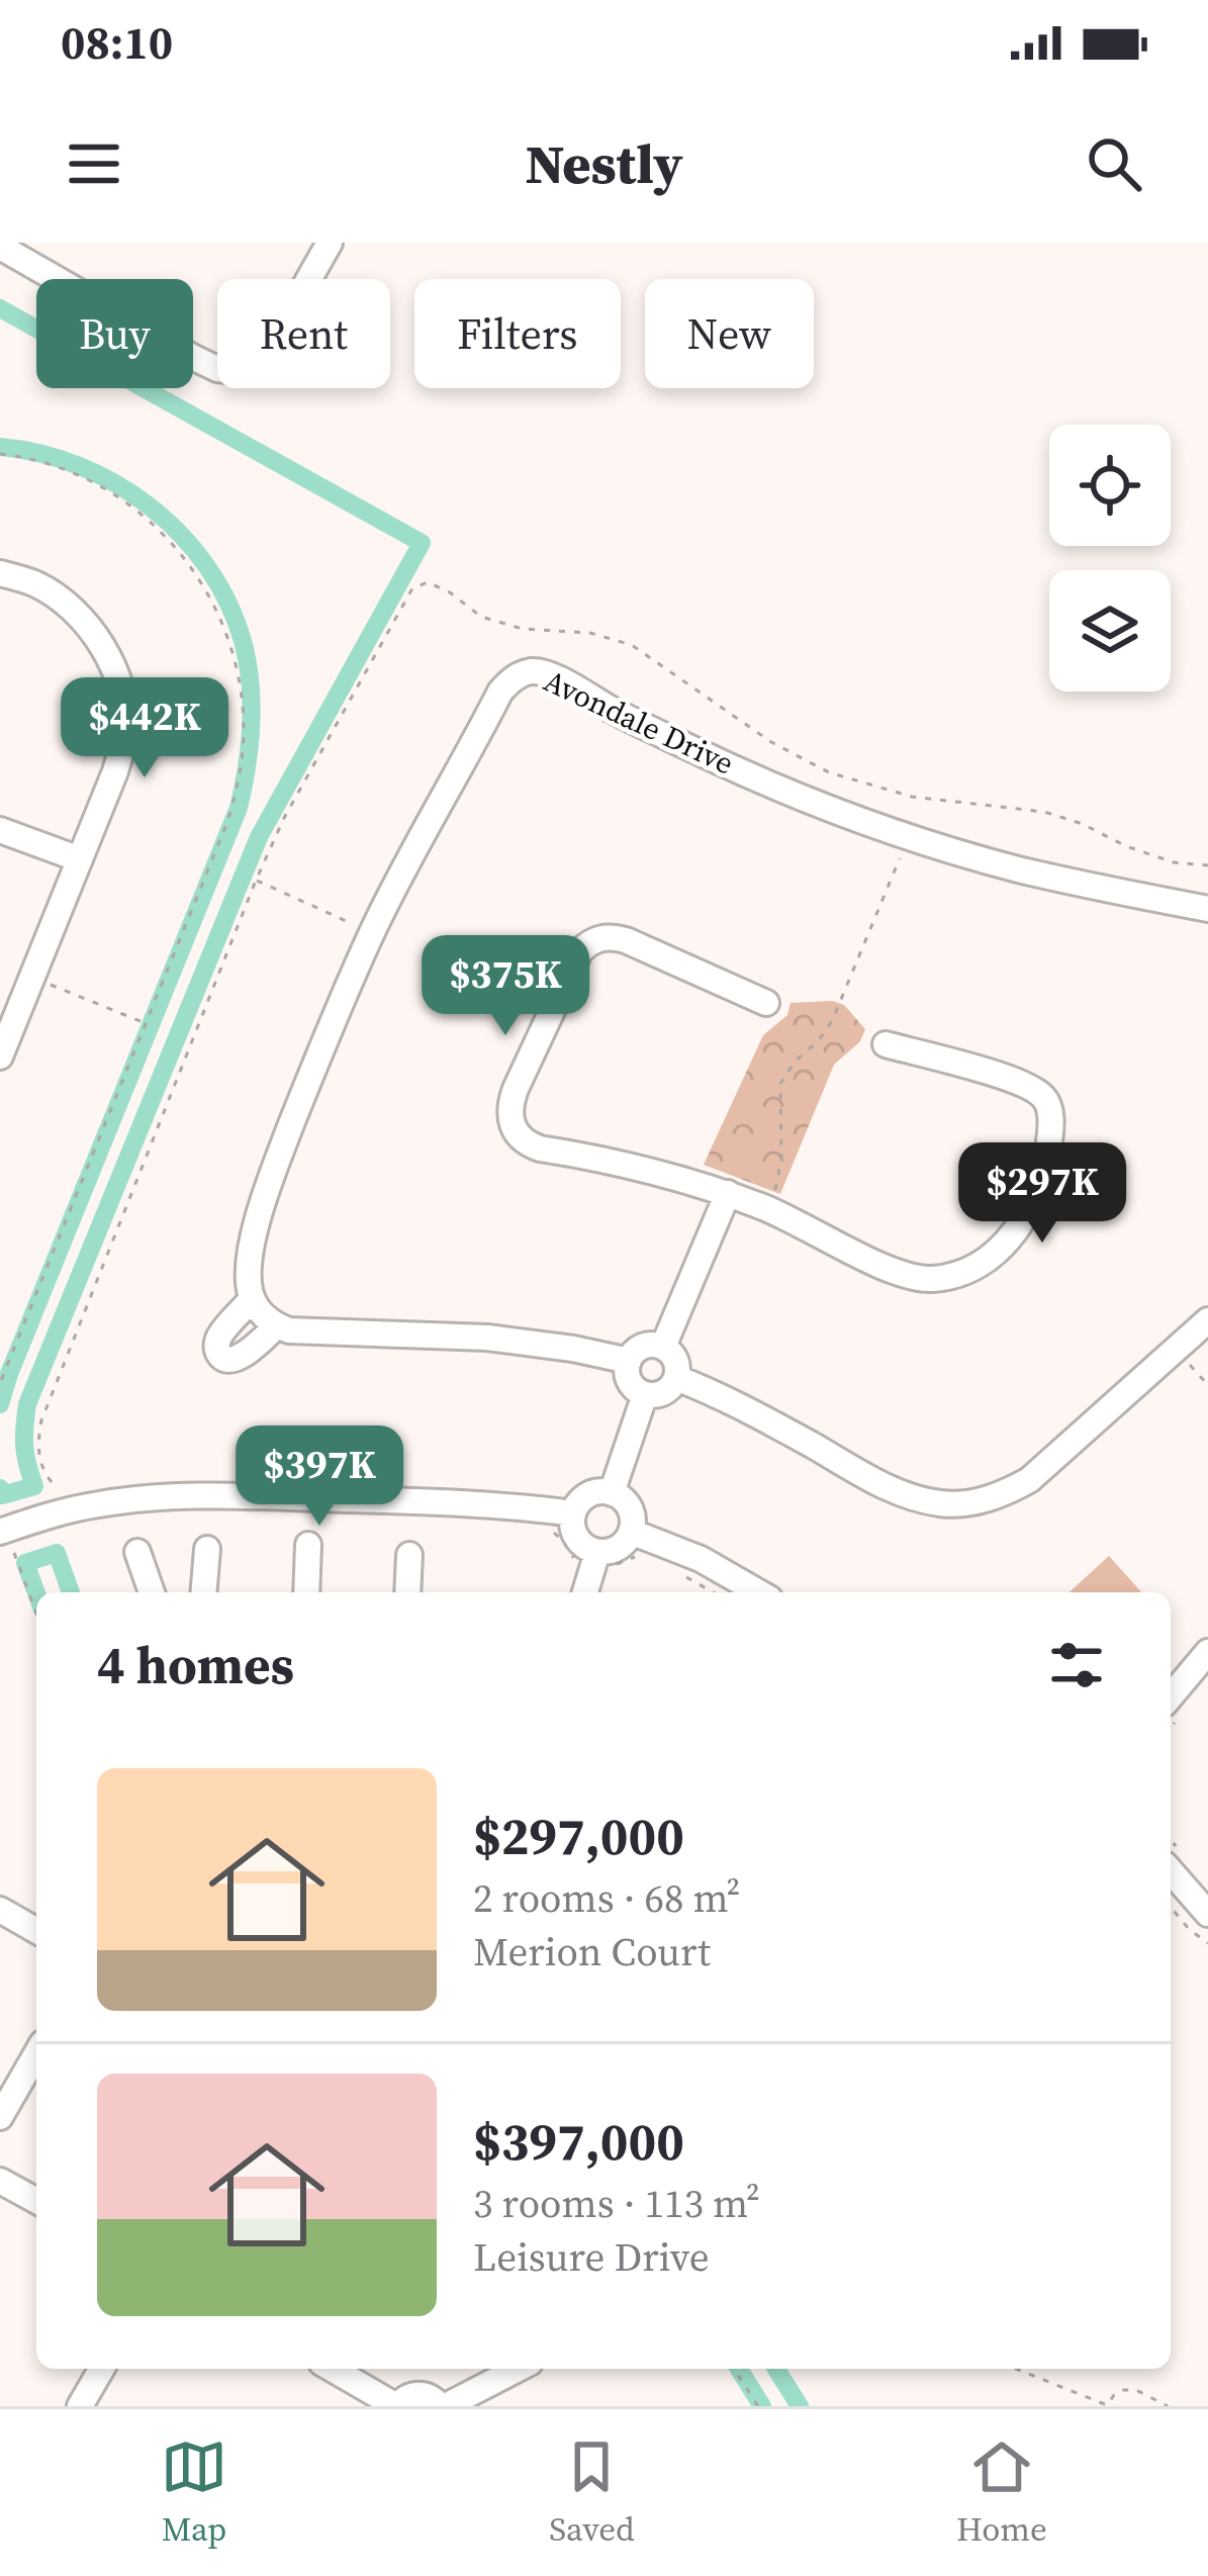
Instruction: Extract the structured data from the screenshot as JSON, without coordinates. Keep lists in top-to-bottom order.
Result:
{
  "streets": {
    "street": ["Avondale Drive"]
  },
  "page": {
    "status": "08:10",
    "header": "Nestly",
    "chip": [
      "Buy",
      "Rent",
      "Filters",
      "New"
    ],
    "price": [
      "$442K",
      "$375K",
      "$297K",
      "$397K"
    ],
    "heading": "4 homes",
    "list": [
      {
        "name": "$297,000",
        "note": "2 rooms · 68 m² · Merion Court"
      },
      {
        "name": "$397,000",
        "note": "3 rooms · 113 m² · Leisure Drive"
      }
    ],
    "tabs": ["Map", "Saved", "Home"]
  }
}
